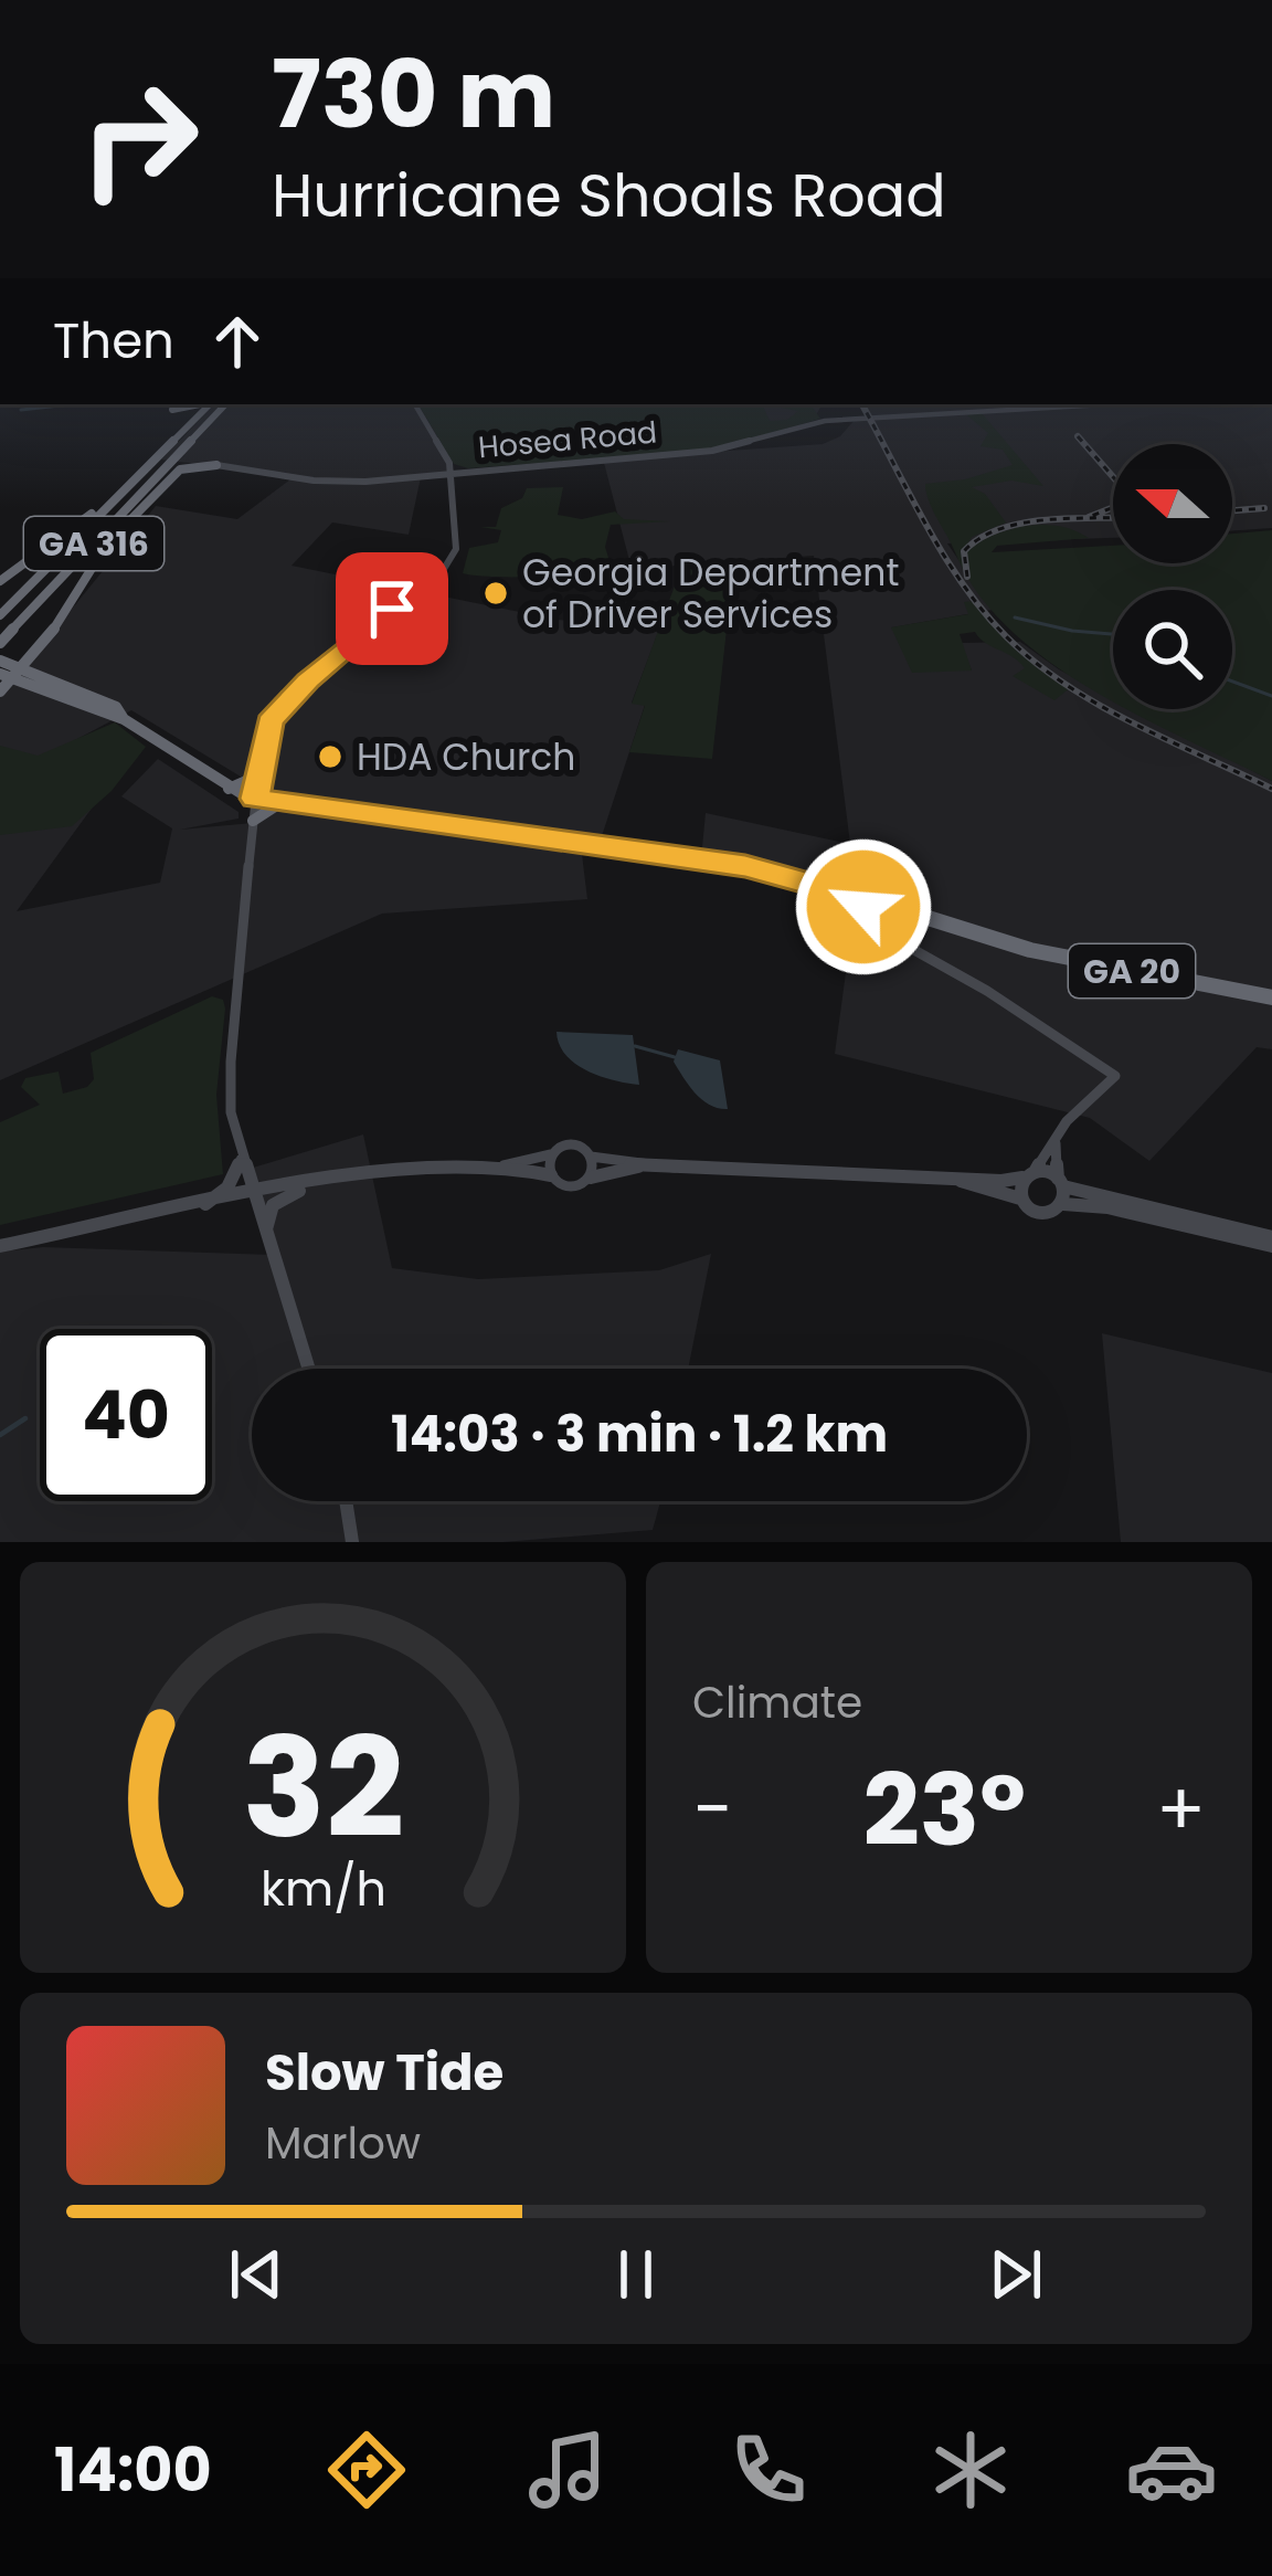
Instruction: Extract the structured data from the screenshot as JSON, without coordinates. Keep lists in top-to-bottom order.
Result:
{
  "streets": {
    "highway": ["GA 316", "GA 20"],
    "street": ["Hosea Road"]
  },
  "places": ["Georgia Department of Driver Services", "HDA Church"],
  "north": "left",
  "page": {
    "turn": ["730 m", "Hurricane Shoals Road"],
    "then": "Then",
    "limit": "40",
    "trip": "14:03 · 3 min · 1.2 km",
    "tile": "Climate",
    "heat": ["−", "23°", "+"],
    "song": ["Slow Tide", "Marlow"],
    "tabs": "14:00",
    "gauge": ["32", "km/h"]
  }
}
